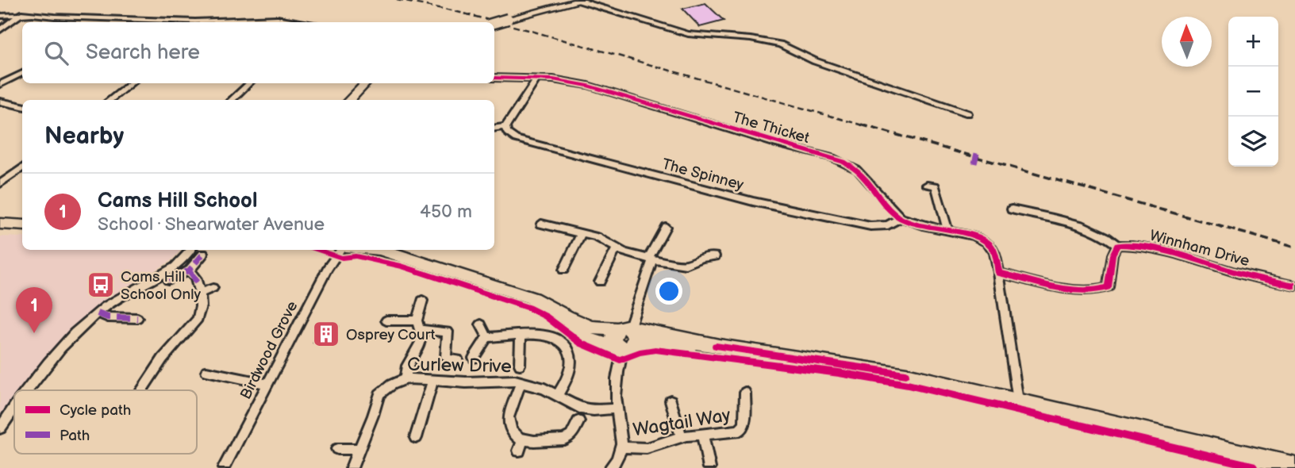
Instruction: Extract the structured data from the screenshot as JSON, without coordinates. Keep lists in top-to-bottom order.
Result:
{
  "streets": {
    "street": [
      "The Thicket",
      "The Spinney",
      "Winnham Drive",
      "Birdwood Grove",
      "Curlew Drive",
      "Wagtail Way"
    ]
  },
  "crossings": [
    ["The Thicket", "The Spinney"]
  ],
  "places": {
    "bus stop": ["Cams Hill School Only"],
    "building": ["Osprey Court"]
  },
  "legend": ["Cycle path", "Path"],
  "north": "top",
  "page": {
    "map_buttons": ["+", "−"],
    "search": "Search here",
    "heading": "Nearby",
    "list": [
      {
        "mark": "1",
        "name": "Cams Hill School",
        "note": "School · Shearwater Avenue",
        "value": "450 m"
      }
    ],
    "pins": "1"
  }
}
